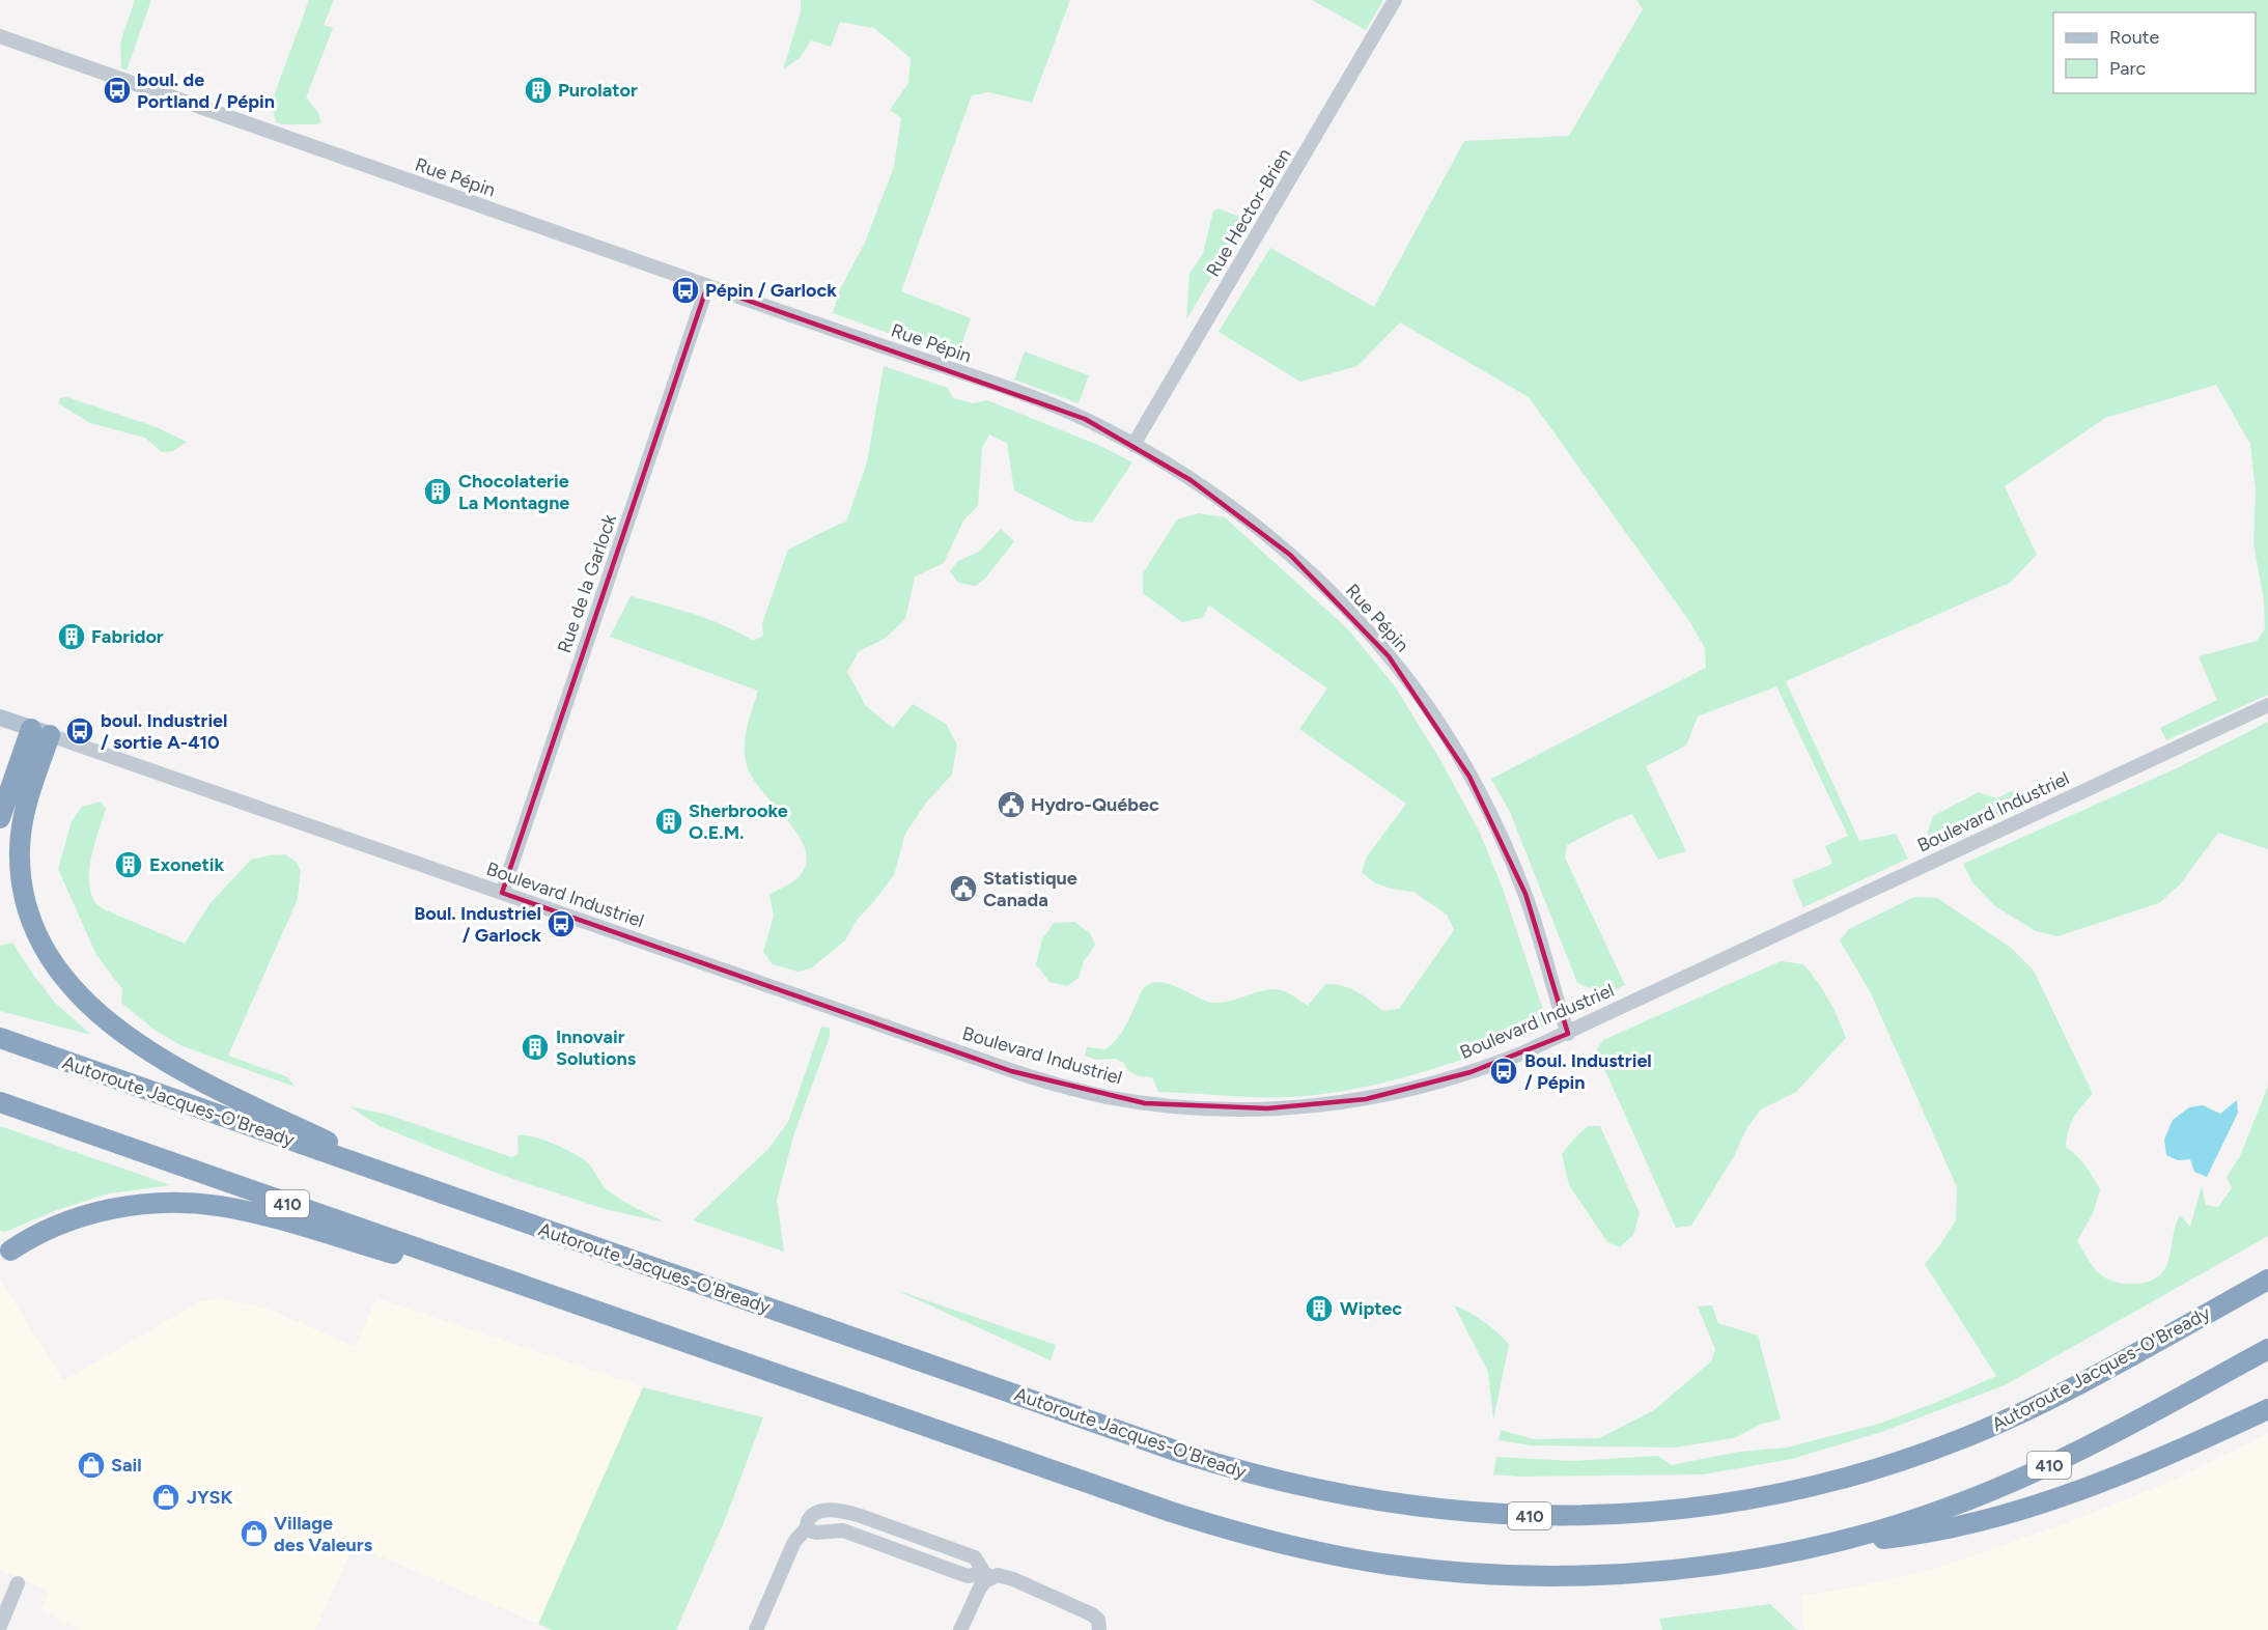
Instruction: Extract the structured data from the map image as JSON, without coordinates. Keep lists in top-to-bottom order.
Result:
{
  "streets": {
    "highway": ["Autoroute Jacques-O'Bready", "410"],
    "main road": ["Boulevard Industriel"],
    "street": ["Rue Pépin", "Rue Hector-Brien", "Rue de la Garlock"]
  },
  "crossings": [
    ["Rue Pépin", "Rue Hector-Brien"],
    ["Rue Pépin", "Rue de la Garlock"],
    ["Rue Pépin", "Boulevard Industriel"],
    ["Rue de la Garlock", "Boulevard Industriel"]
  ],
  "places": {
    "bus stop": [
      "boul. de Portland / Pépin",
      "Pépin / Garlock",
      "boul. Industriel / sortie A-410",
      "Boul. Industriel / Garlock",
      "Boul. Industriel / Pépin"
    ],
    "building": [
      "Purolator",
      "Chocolaterie La Montagne",
      "Fabridor",
      "Sherbrooke O.E.M.",
      "Exonetik",
      "Innovair Solutions",
      "Wiptec"
    ],
    "public building": ["Hydro-Québec", "Statistique Canada"],
    "shop": ["Sail", "JYSK", "Village des Valeurs"]
  },
  "legend": ["Route", "Parc"]
}
